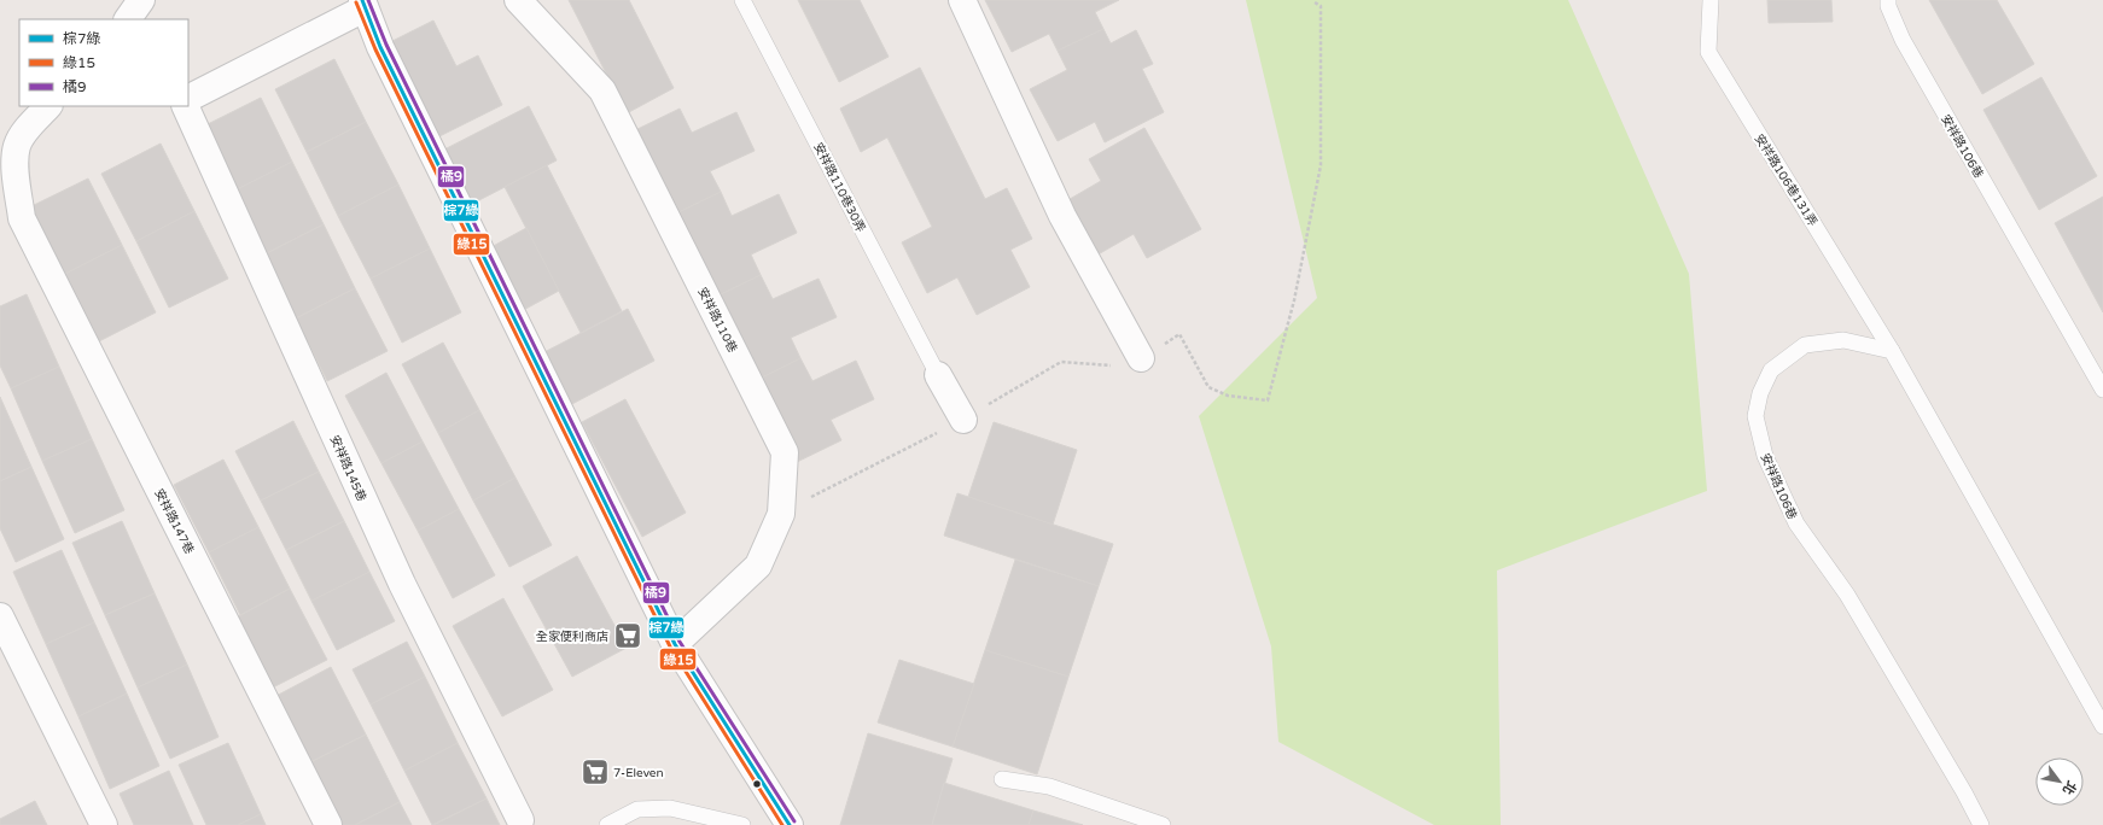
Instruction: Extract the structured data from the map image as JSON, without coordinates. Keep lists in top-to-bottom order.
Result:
{
  "streets": {
    "street": ["安祥路110巷", "安祥路145巷", "安祥路147巷"],
    "lane": ["安祥路106巷", "安祥路106巷131弄", "安祥路110巷30弄"]
  },
  "crossings": [
    ["安祥路106巷", "安祥路106巷131弄"]
  ],
  "places": {
    "supermarket": ["全家便利商店", "7-Eleven"]
  },
  "lines": ["transit line 棕7綠", "transit line 橘9", "transit line 綠15"],
  "legend": ["棕7綠", "綠15", "橘9"],
  "north": "bottom right"
}
